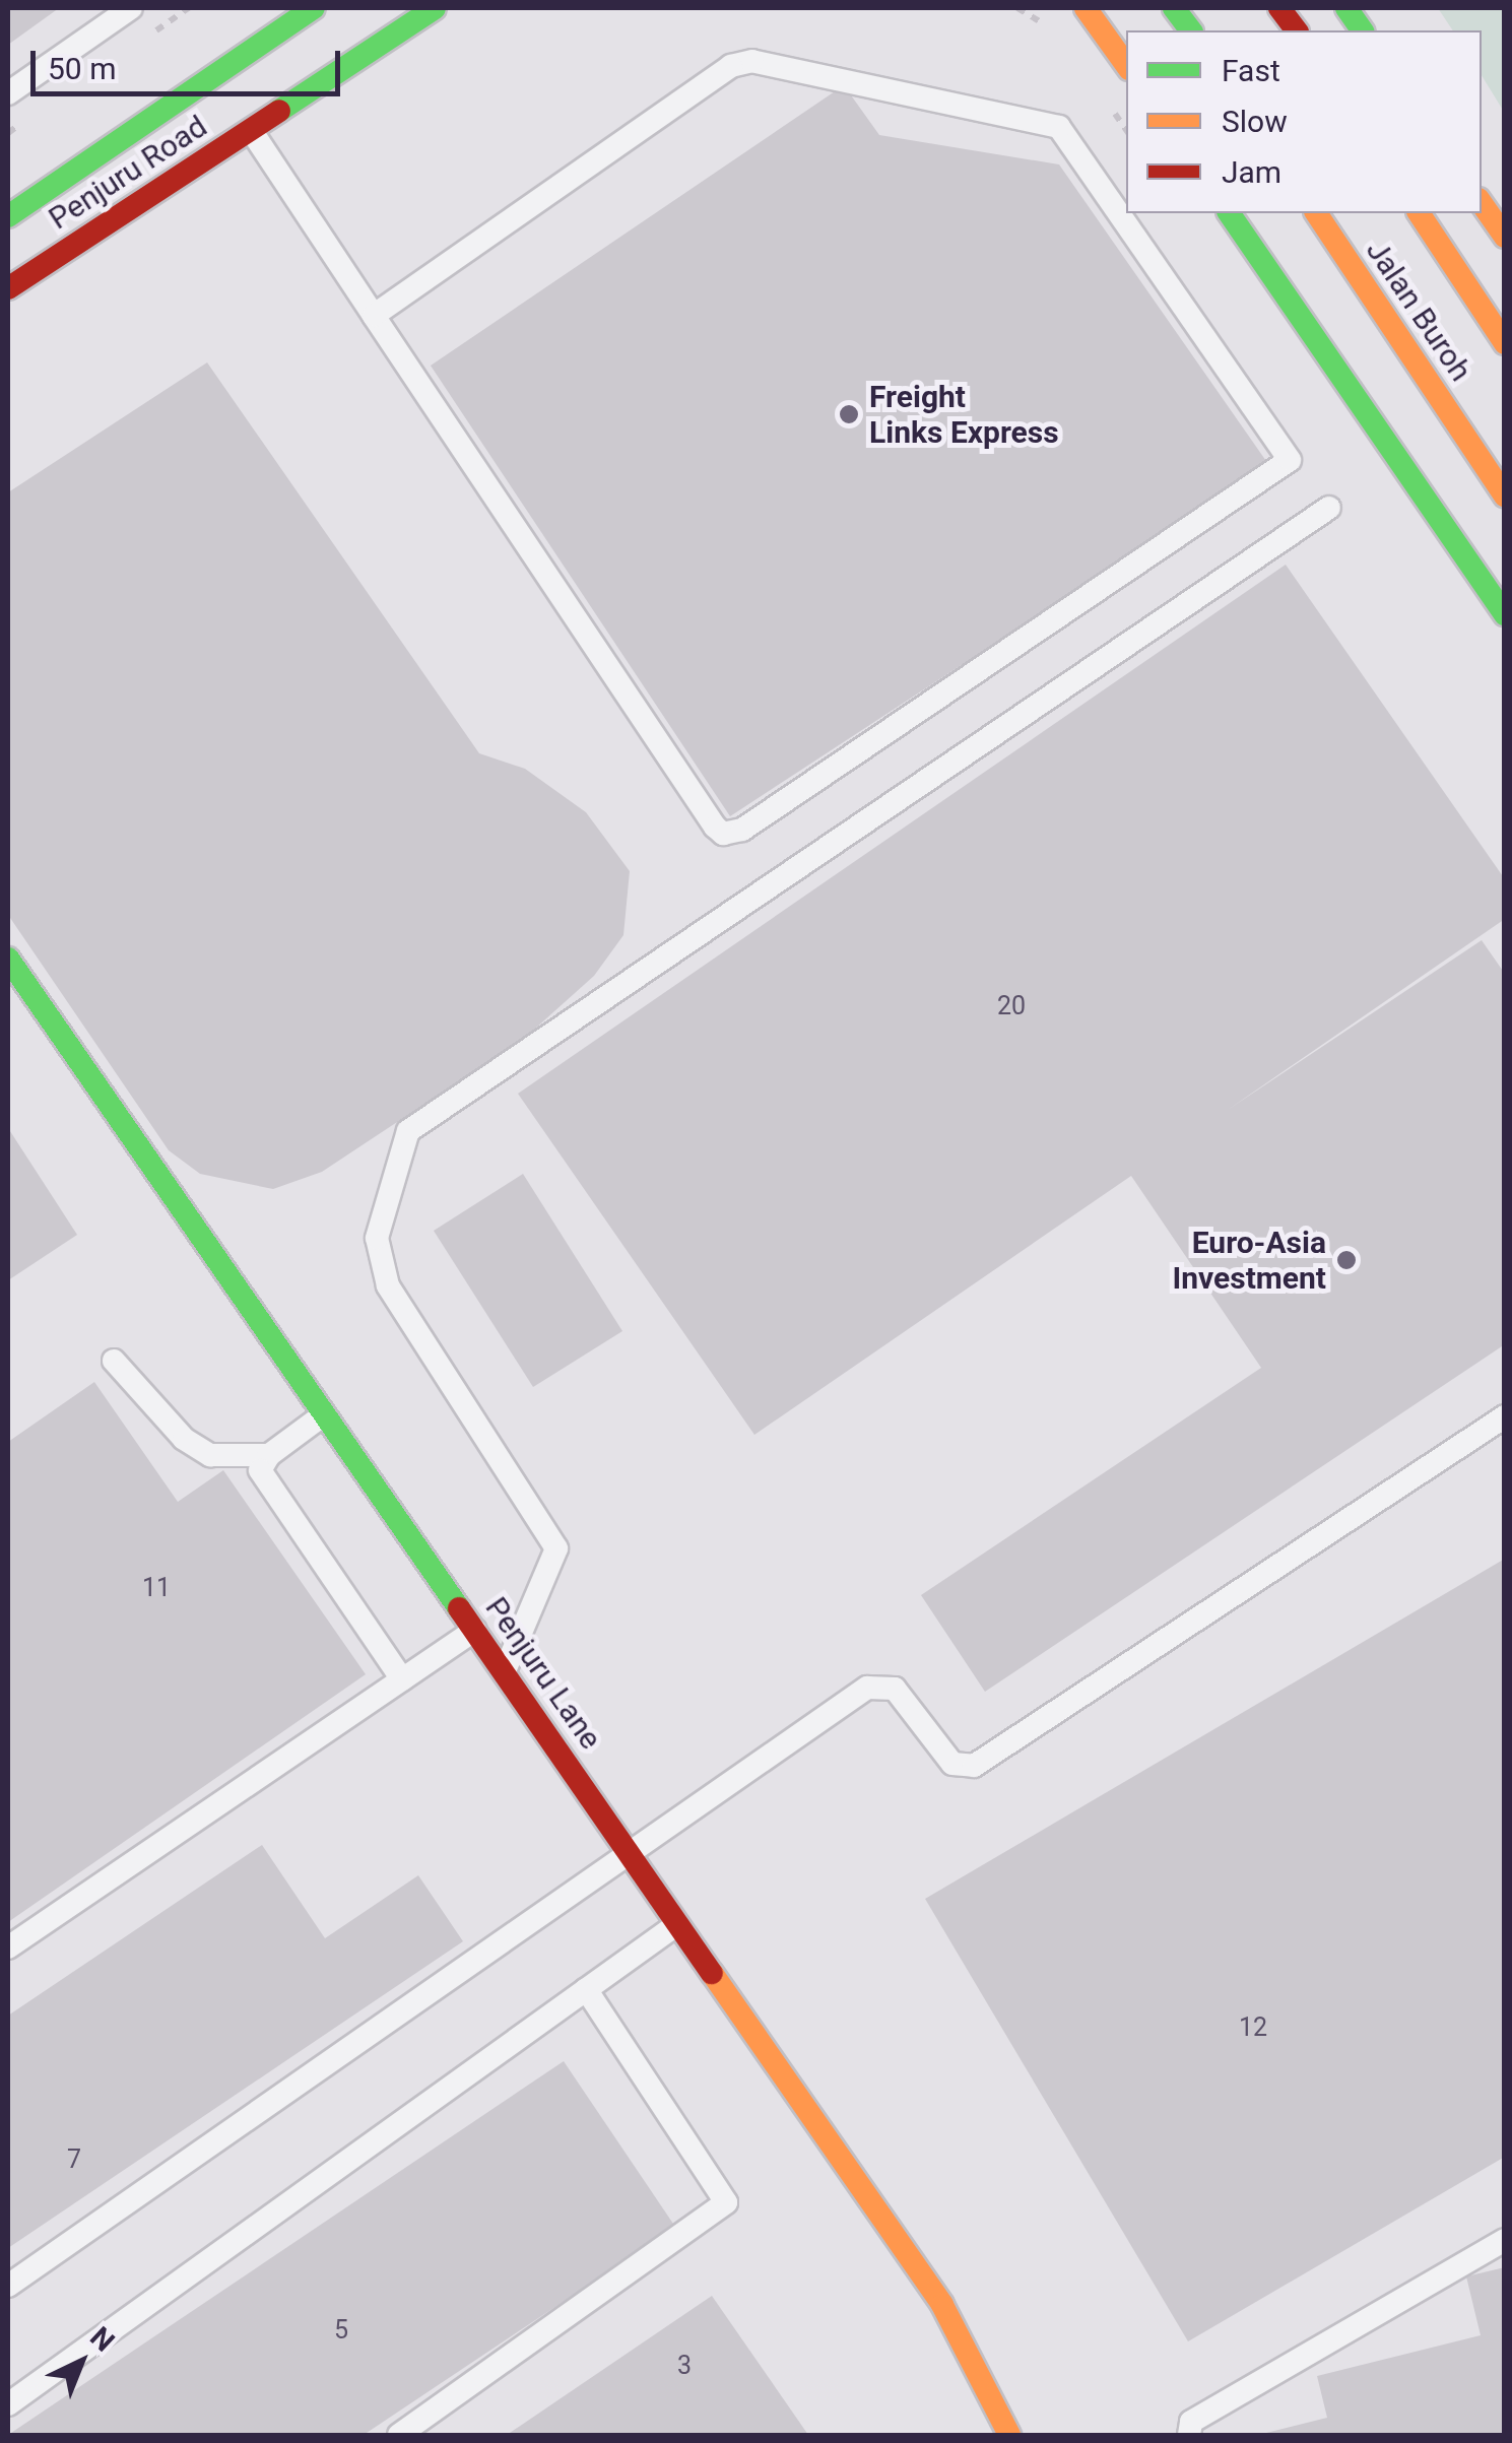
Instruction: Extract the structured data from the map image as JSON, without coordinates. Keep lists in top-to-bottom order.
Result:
{
  "streets": {
    "main road": ["Penjuru Road", "Jalan Buroh", "Penjuru Lane"]
  },
  "places": ["Freight Links Express", "Euro-Asia Investment"],
  "house_numbers": [
    "20",
    "11",
    "12",
    "7",
    "5",
    "3"
  ],
  "legend": ["Fast", "Slow", "Jam"],
  "scale_bar": "50 m",
  "north": "top right"
}
